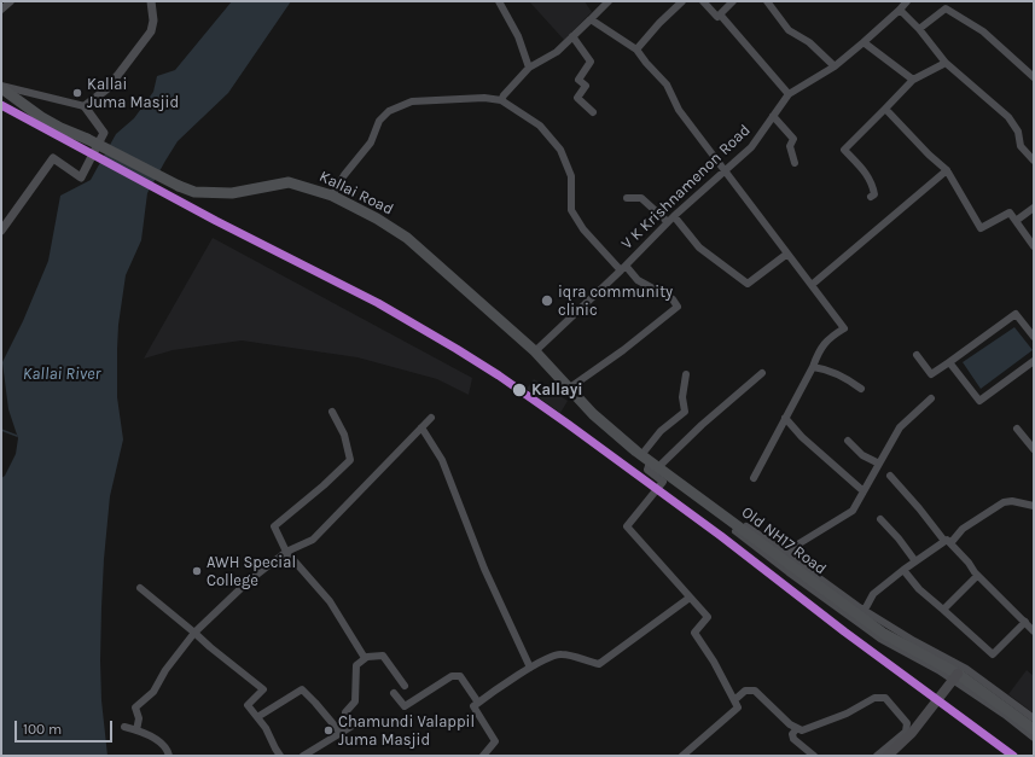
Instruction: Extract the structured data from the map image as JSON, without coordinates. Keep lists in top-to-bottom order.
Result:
{
  "streets": {
    "main road": ["Kallai Road", "Old NH17 Road"],
    "street": ["V K Krishnamenon Road"]
  },
  "crossings": [
    ["V K Krishnamenon Road", "Kallai Road"],
    ["V K Krishnamenon Road", "Old NH17 Road"],
    ["Kallai Road", "Old NH17 Road"]
  ],
  "water": ["Kallai River"],
  "places": [
    "Kallai Juma Masjid",
    "iqra community clinic",
    "Kallayi",
    "AWH Special College",
    "Chamundi Valappil Juma Masjid"
  ],
  "scale_bar": "100 m"
}
